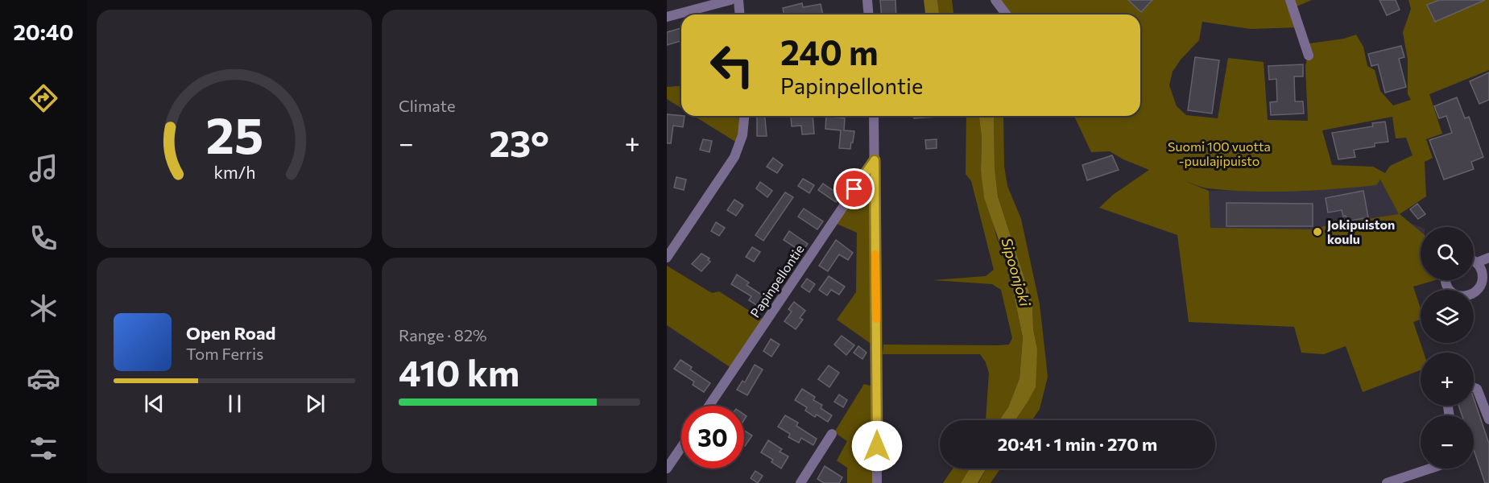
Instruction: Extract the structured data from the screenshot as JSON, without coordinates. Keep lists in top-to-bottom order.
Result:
{
  "streets": {
    "street": ["Papinpellontie"]
  },
  "water": ["Sipoonjoki"],
  "parks": ["Suomi 100 vuotta -puulajipuisto"],
  "places": ["Jokipuiston koulu"],
  "page": {
    "tabs": "20:40",
    "tile": [
      "Climate",
      ["Range · 82%", "410 km"]
    ],
    "turn": ["240 m", "Papinpellontie"],
    "heat": ["−", "23°", "+"],
    "map_buttons": ["+", "−"],
    "song": ["Open Road", "Tom Ferris"],
    "limit": "30",
    "trip": "20:41 · 1 min · 270 m",
    "gauge": ["25", "km/h"]
  }
}
